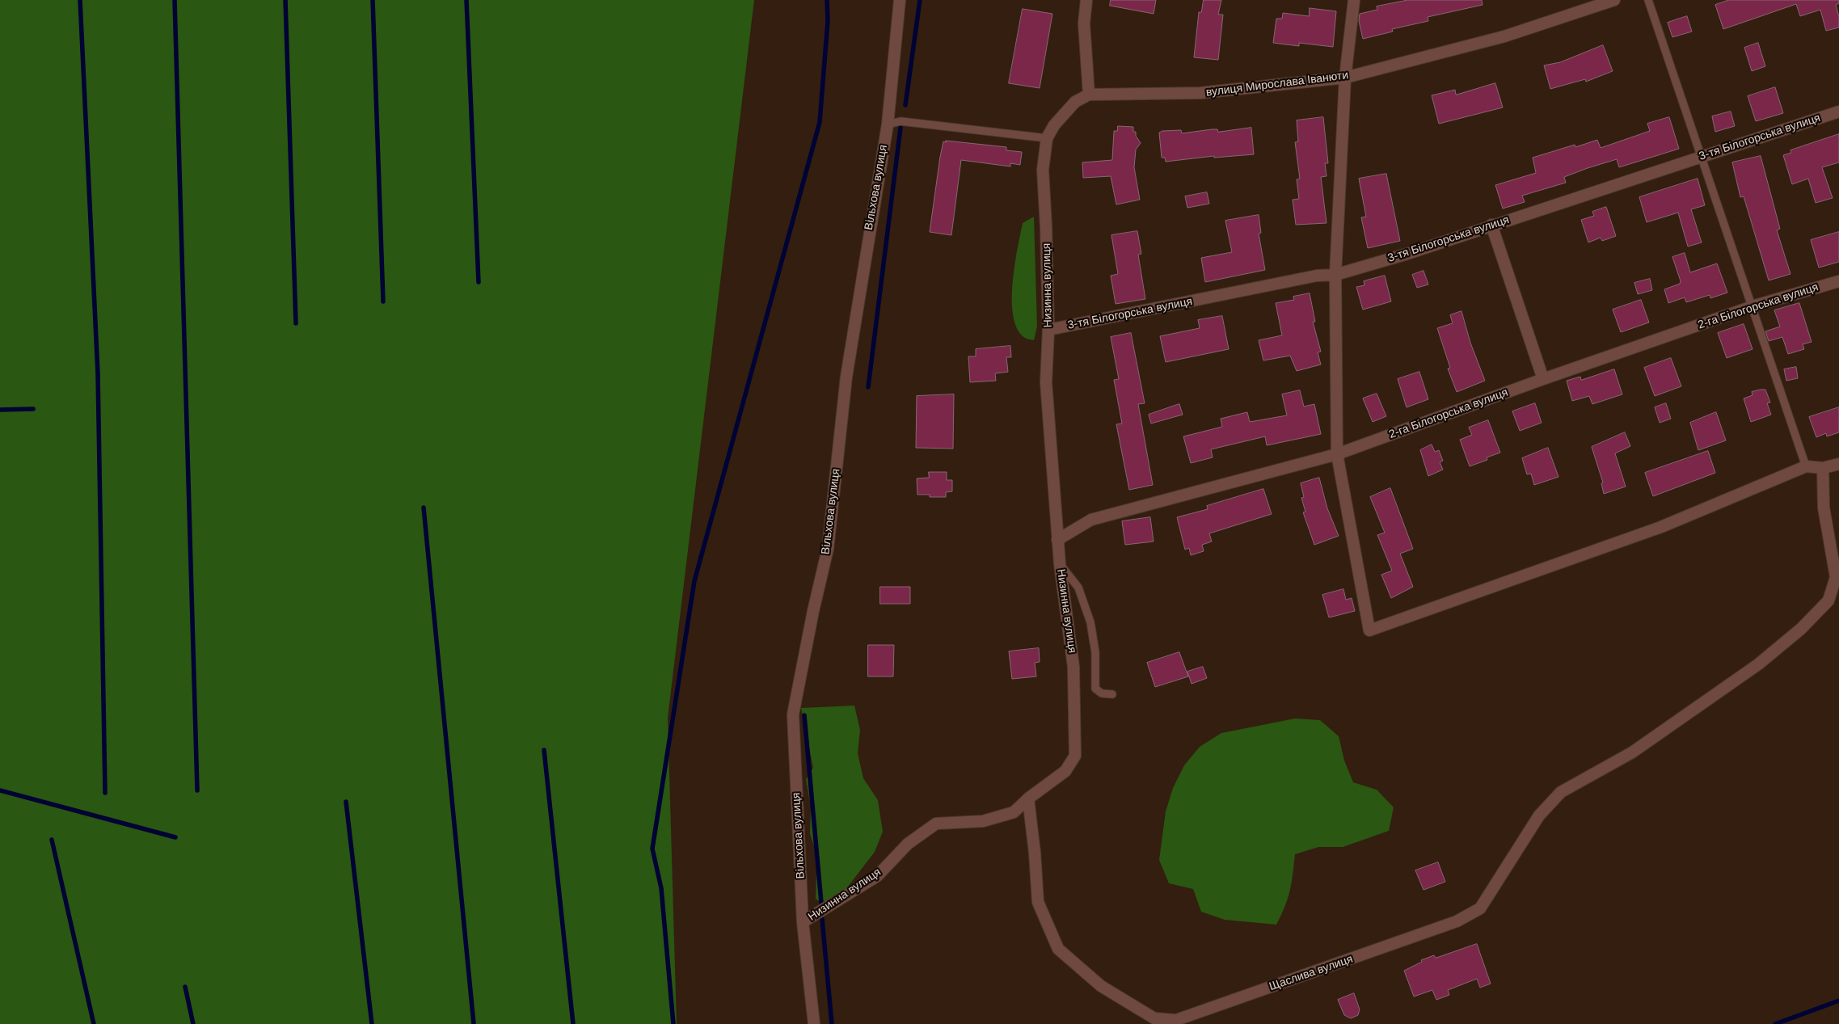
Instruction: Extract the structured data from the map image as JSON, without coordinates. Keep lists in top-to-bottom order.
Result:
{
  "streets": {
    "street": [
      "вулиця Мирослава Іванюти",
      "3-тя Білогорська вулиця",
      "Вільхова вулиця",
      "Низинна вулиця",
      "2-га Білогорська вулиця",
      "Щаслива вулиця"
    ]
  },
  "crossings": [
    ["3-тя Білогорська вулиця", "Низинна вулиця"],
    ["Вільхова вулиця", "Низинна вулиця"],
    ["Низинна вулиця", "2-га Білогорська вулиця"]
  ]
}
